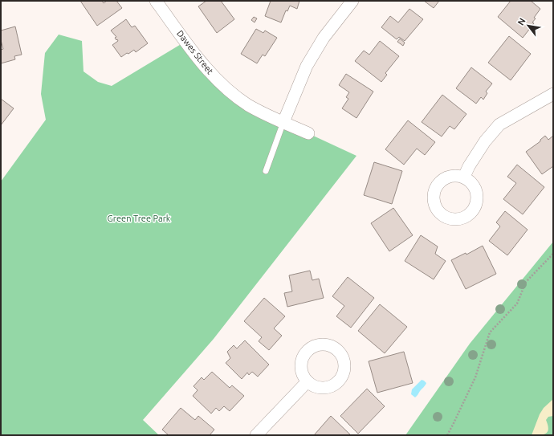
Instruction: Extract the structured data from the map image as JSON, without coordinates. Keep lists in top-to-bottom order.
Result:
{
  "streets": {
    "street": ["Dawes Street"]
  },
  "parks": ["Green Tree Park"],
  "north": "top left"
}
